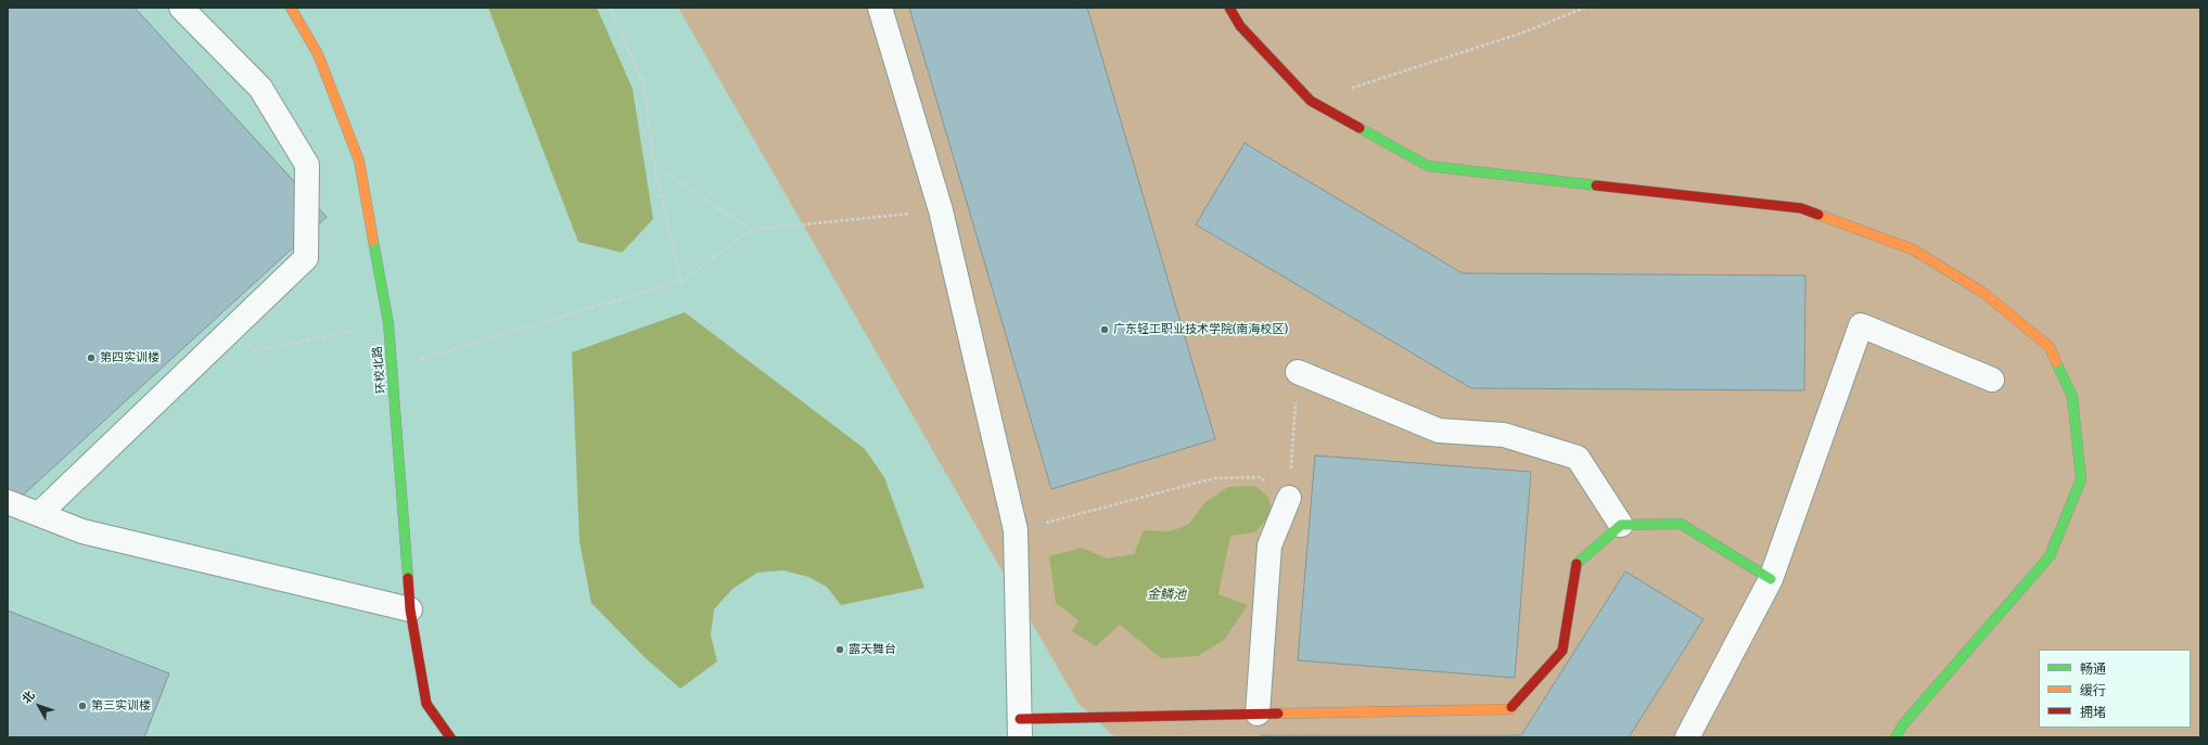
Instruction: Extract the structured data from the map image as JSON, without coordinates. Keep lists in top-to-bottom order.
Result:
{
  "streets": {
    "street": ["环校北路"]
  },
  "water": ["金鳞池"],
  "places": [
    "广东轻工职业技术学院(南海校区)",
    "第四实训楼",
    "露天舞台",
    "第三实训楼"
  ],
  "legend": ["畅通", "缓行", "拥堵"],
  "north": "top left"
}
